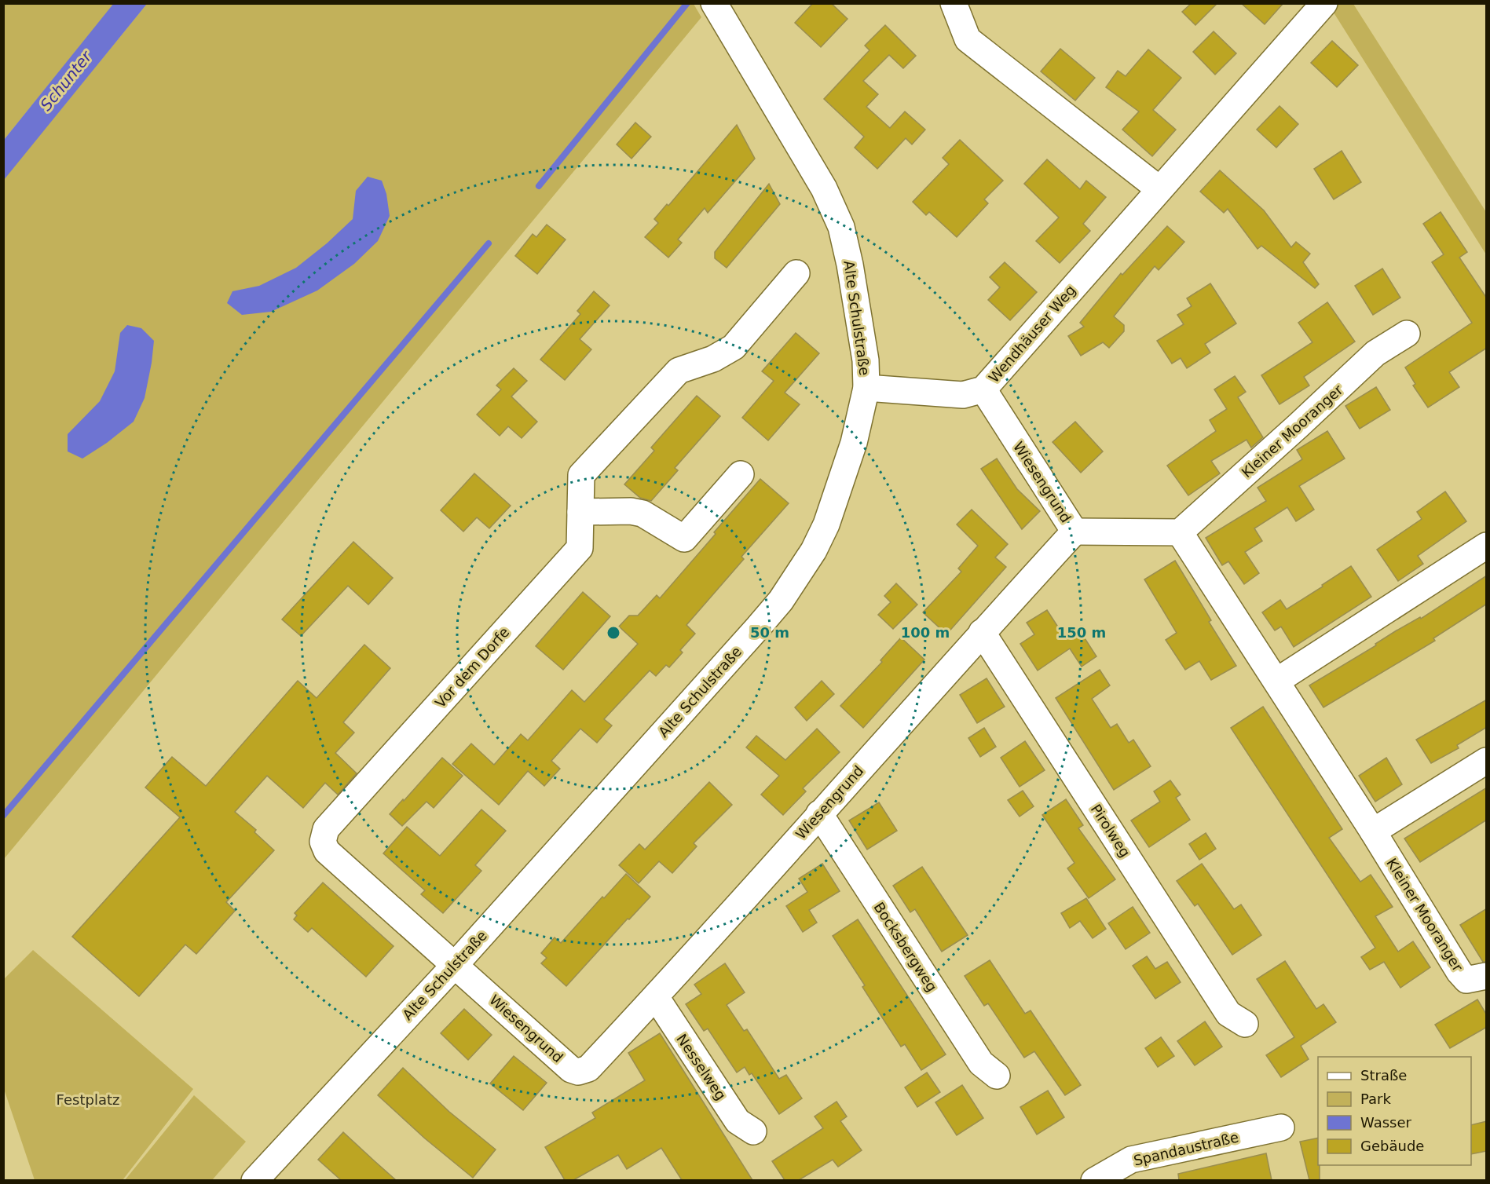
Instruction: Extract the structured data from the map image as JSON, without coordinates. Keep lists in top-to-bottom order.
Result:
{
  "streets": {
    "street": [
      "Alte Schulstraße",
      "Wendhäuser Weg",
      "Kleiner Mooranger",
      "Wiesengrund",
      "Vor dem Dorfe",
      "Pirolweg",
      "Bocksbergweg",
      "Nesselweg",
      "Spandaustraße"
    ]
  },
  "crossings": [
    ["Alte Schulstraße", "Wendhäuser Weg"],
    ["Alte Schulstraße", "Wiesengrund"],
    ["Alte Schulstraße", "Vor dem Dorfe"],
    ["Wendhäuser Weg", "Wiesengrund"],
    ["Wiesengrund", "Vor dem Dorfe"],
    ["Wiesengrund", "Pirolweg"],
    ["Wiesengrund", "Bocksbergweg"],
    ["Wiesengrund", "Nesselweg"]
  ],
  "water": ["Schunter"],
  "parks": ["Festplatz"],
  "legend": [
    "Straße",
    "Park",
    "Wasser",
    "Gebäude"
  ],
  "rings": ["50 m", "100 m", "150 m"]
}
